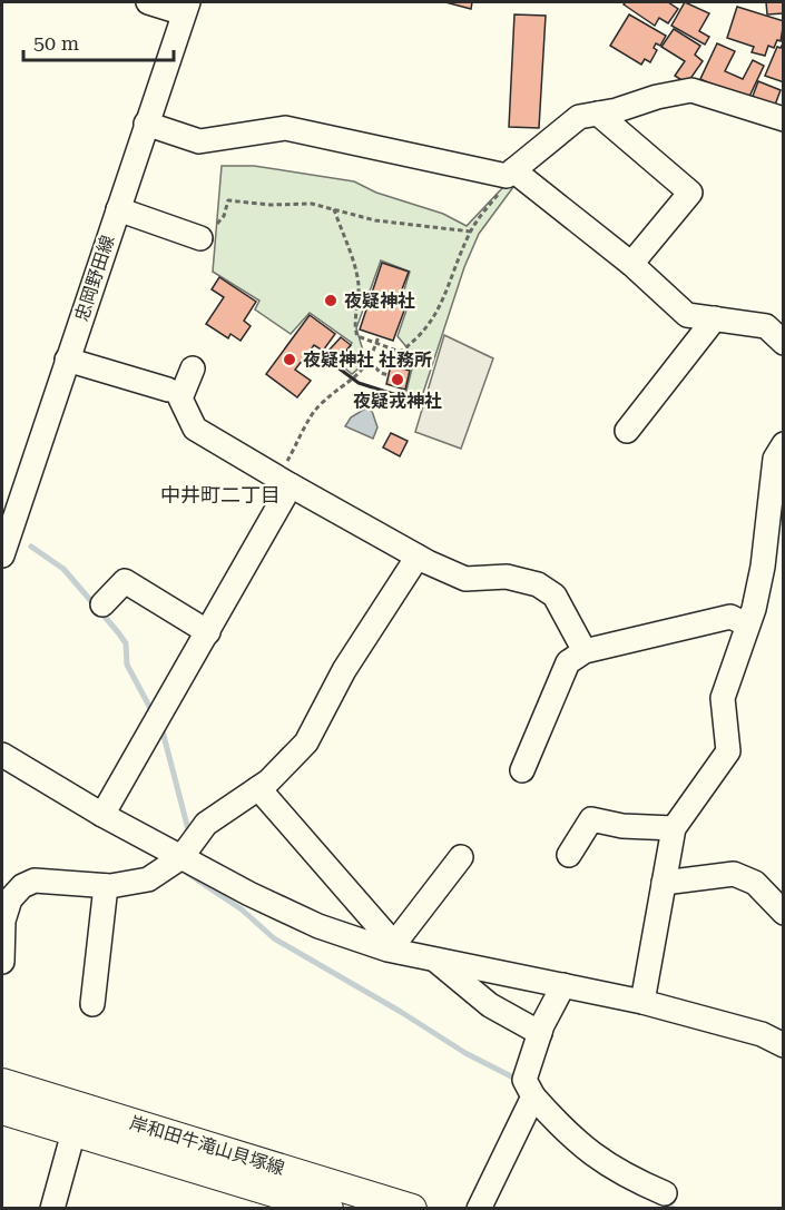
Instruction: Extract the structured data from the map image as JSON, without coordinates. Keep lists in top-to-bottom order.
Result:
{
  "streets": {
    "main road": ["岸和田牛滝山貝塚線"],
    "street": ["忠岡野田線"]
  },
  "districts": ["中井町二丁目"],
  "places": ["夜疑神社", "夜疑神社 社務所", "夜疑戎神社"],
  "scale_bar": "50 m"
}
